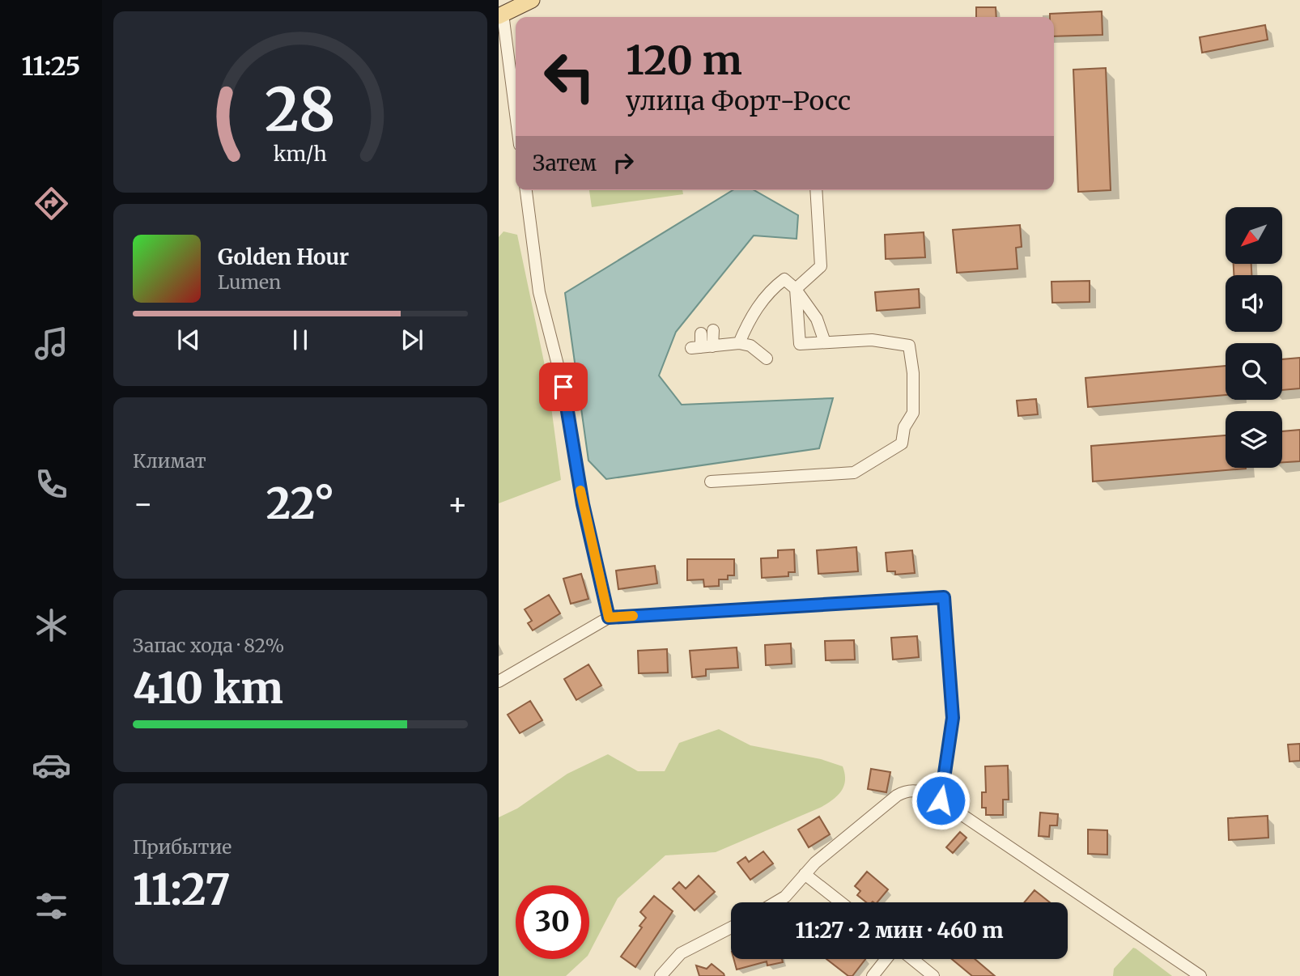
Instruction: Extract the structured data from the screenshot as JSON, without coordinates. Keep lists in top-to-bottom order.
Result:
{
  "north": "bottom left",
  "page": {
    "tabs": "11:25",
    "turn": ["120 m", "улица Форт-Росс"],
    "then": "Затем",
    "song": ["Golden Hour", "Lumen"],
    "tile": [
      "Климат",
      ["Запас хода · 82%", "410 km"],
      ["Прибытие", "11:27"]
    ],
    "heat": ["−", "22°", "+"],
    "limit": "30",
    "trip": "11:27 · 2 мин · 460 m",
    "gauge": ["28", "km/h"]
  }
}
